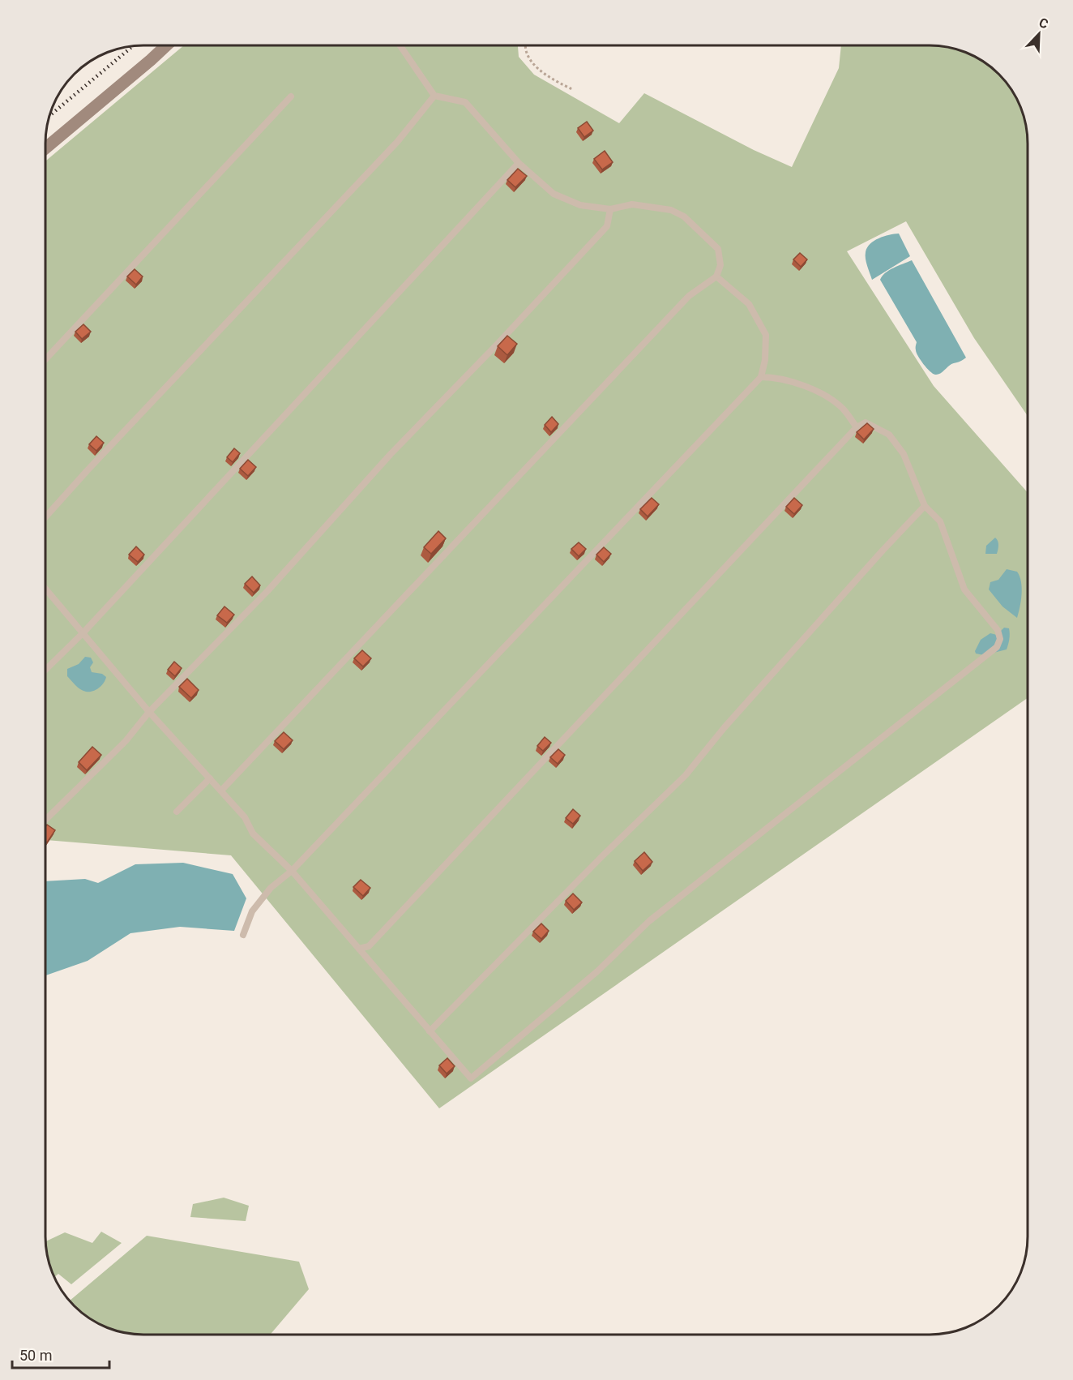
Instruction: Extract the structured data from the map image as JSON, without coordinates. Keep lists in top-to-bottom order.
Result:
{
  "scale_bar": "50 m",
  "north": "top right"
}
